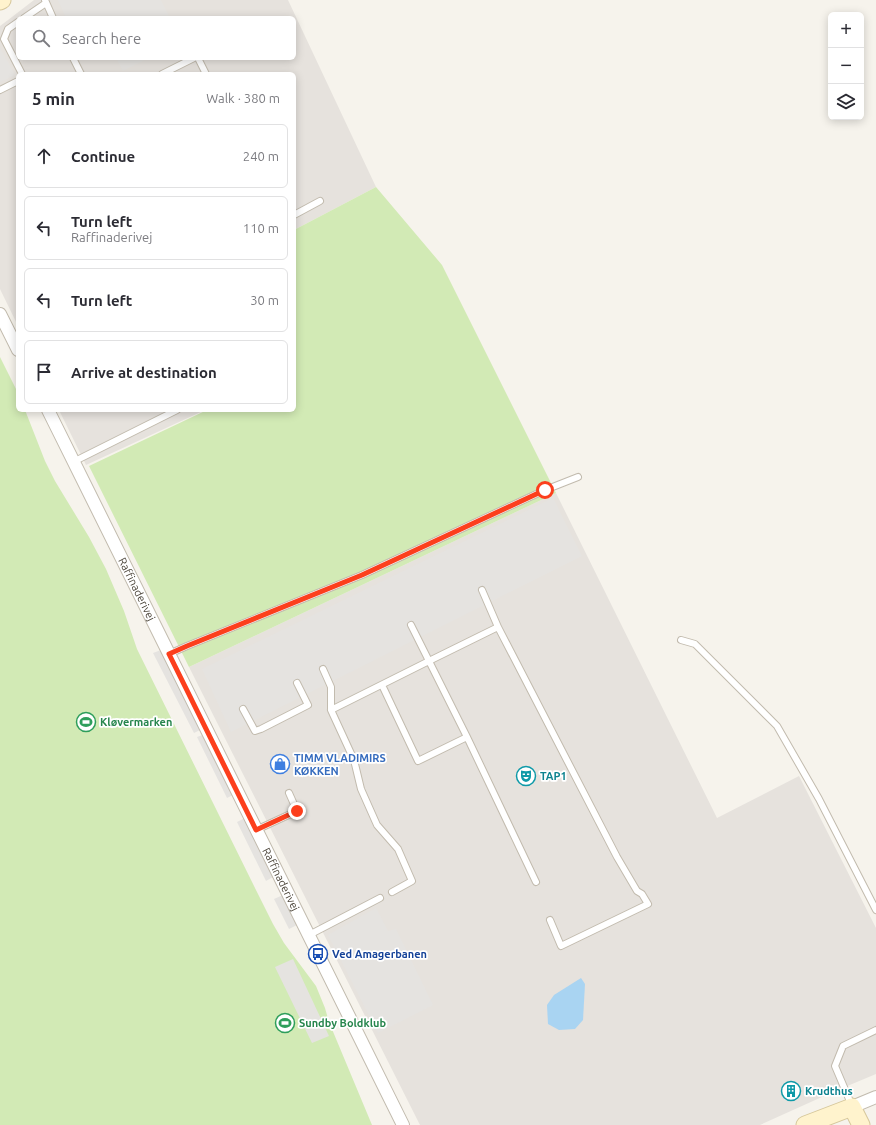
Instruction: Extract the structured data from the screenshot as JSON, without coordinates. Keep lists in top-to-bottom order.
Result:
{
  "streets": {
    "street": ["Raffinaderivej"]
  },
  "places": {
    "sports": ["Kløvermarken", "Sundby Boldklub"],
    "shop": ["TIMM VLADIMIRS KØKKEN"],
    "theatre": ["TAP1"],
    "bus stop": ["Ved Amagerbanen"],
    "building": ["Krudthus"]
  },
  "page": {
    "map_buttons": ["+", "−"],
    "search": "Search here",
    "heading": ["5 min", "Walk · 380 m"],
    "list": [
      ["Continue", "240 m"],
      ["Turn left", "Raffinaderivej", "110 m"],
      ["Turn left", "30 m"],
      "Arrive at destination"
    ]
  }
}
